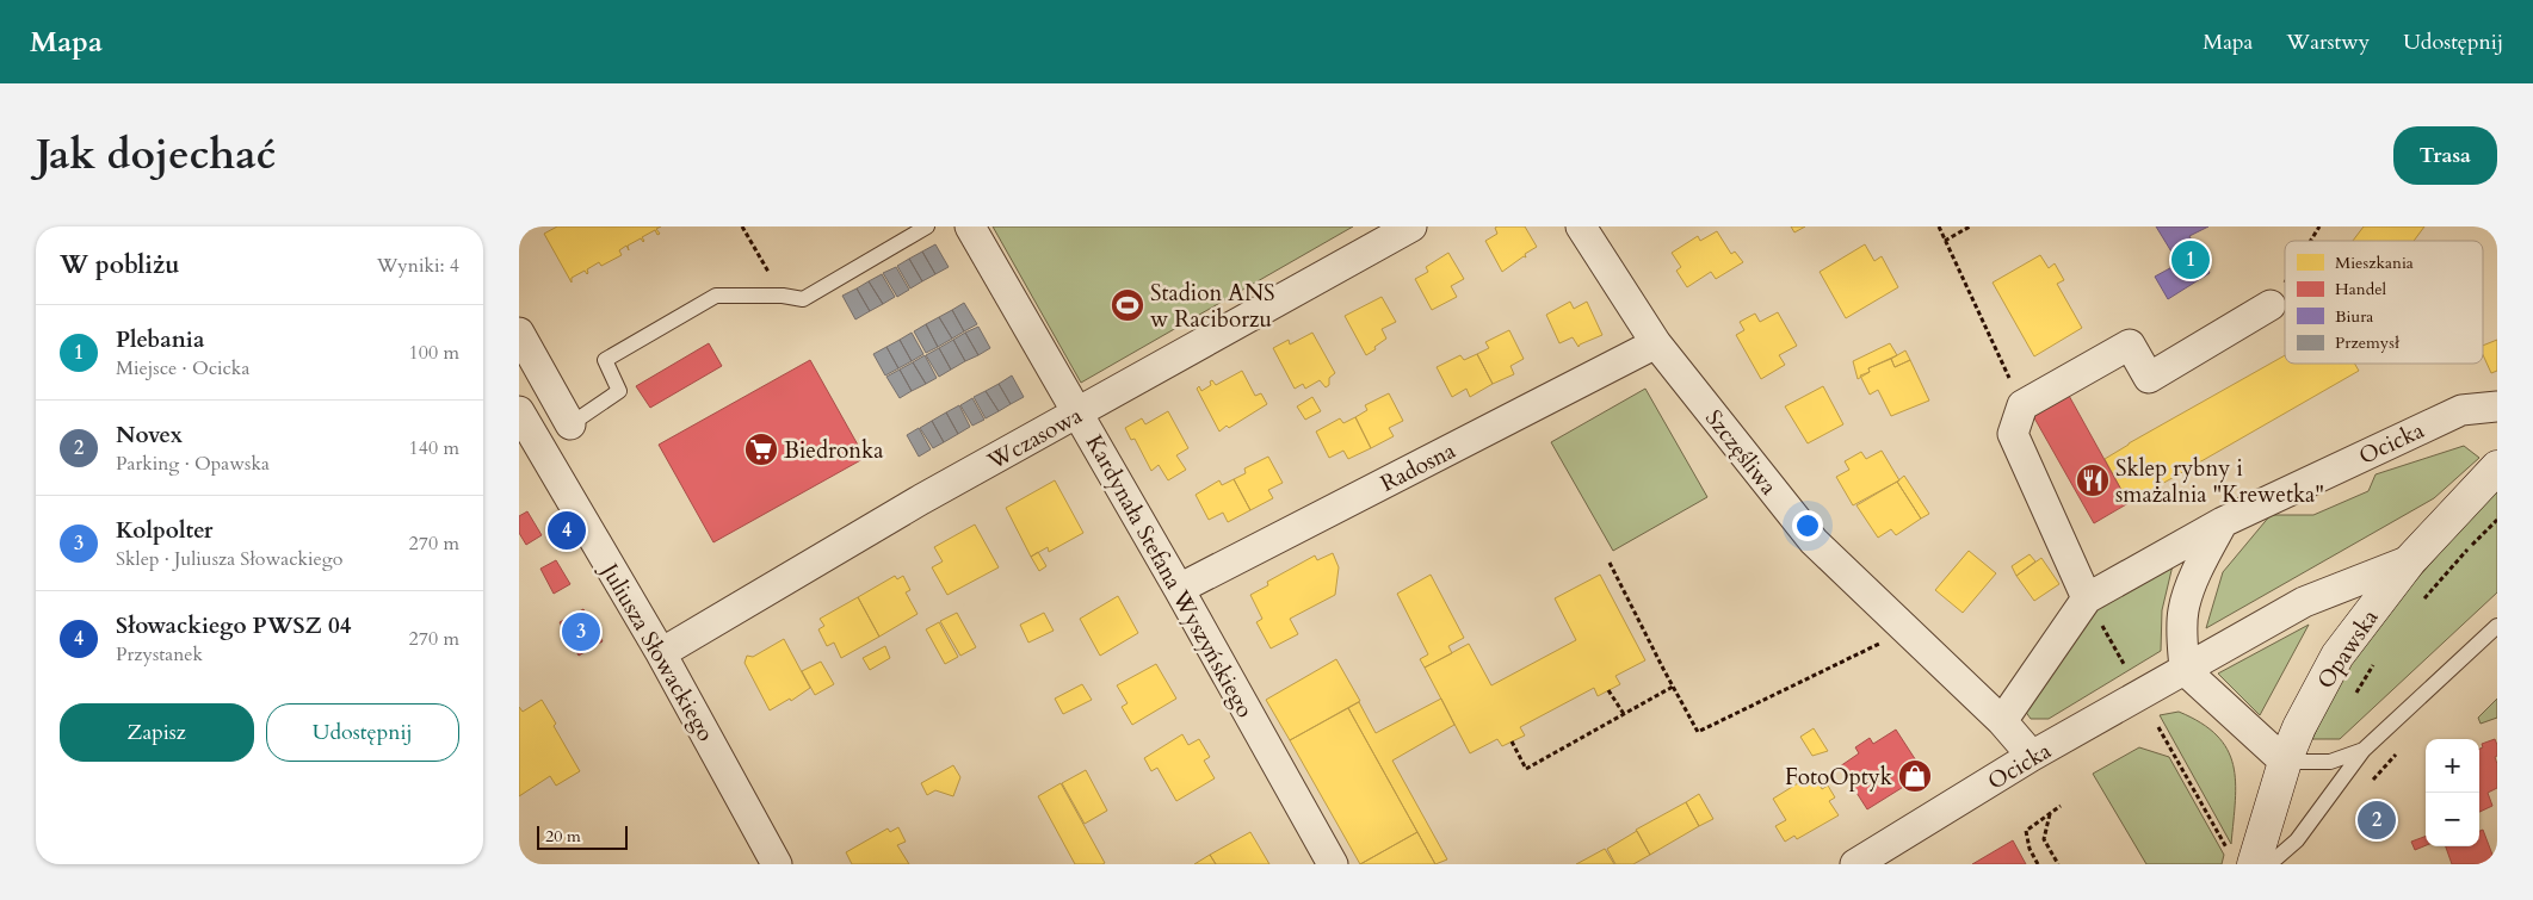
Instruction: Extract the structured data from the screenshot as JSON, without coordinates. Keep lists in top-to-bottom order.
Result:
{
  "streets": {
    "main road": ["Opawska"],
    "street": [
      "Wczasowa",
      "Ocicka",
      "Szczęśliwa",
      "Radosna",
      "Kardynała Stefana Wyszyńskiego",
      "Juliusza Słowackiego"
    ]
  },
  "crossings": [
    ["Wczasowa", "Kardynała Stefana Wyszyńskiego"],
    ["Wczasowa", "Juliusza Słowackiego"],
    ["Ocicka", "Szczęśliwa"],
    ["Ocicka", "Opawska"],
    ["Szczęśliwa", "Radosna"],
    ["Radosna", "Kardynała Stefana Wyszyńskiego"]
  ],
  "places": {
    "sports": ["Stadion ANS w Raciborzu"],
    "supermarket": ["Biedronka"],
    "restaurant": ["Sklep rybny i smażalnia \"Krewetka\""],
    "shop": ["FotoOptyk"]
  },
  "legend": [
    "Mieszkania",
    "Handel",
    "Biura",
    "Przemysł"
  ],
  "scale_bar": "20 m",
  "page": {
    "header": "Mapa",
    "nav": ["Mapa", "Warstwy", "Udostępnij"],
    "title": "Jak dojechać",
    "buttons": [
      "Trasa",
      ["Zapisz", "Udostępnij"]
    ],
    "heading": ["W pobliżu", "Wyniki: 4"],
    "pins": [
      "1",
      "4",
      "3",
      "2"
    ],
    "list": [
      {
        "mark": "1",
        "name": "Plebania",
        "note": "Miejsce · Ocicka",
        "value": "100 m"
      },
      {
        "mark": "2",
        "name": "Novex",
        "note": "Parking · Opawska",
        "value": "140 m"
      },
      {
        "mark": "3",
        "name": "Kolpolter",
        "note": "Sklep · Juliusza Słowackiego",
        "value": "270 m"
      },
      {
        "mark": "4",
        "name": "Słowackiego PWSZ 04",
        "note": "Przystanek",
        "value": "270 m"
      }
    ],
    "map_buttons": ["+", "−"],
    "scale": "20 m"
  }
}
